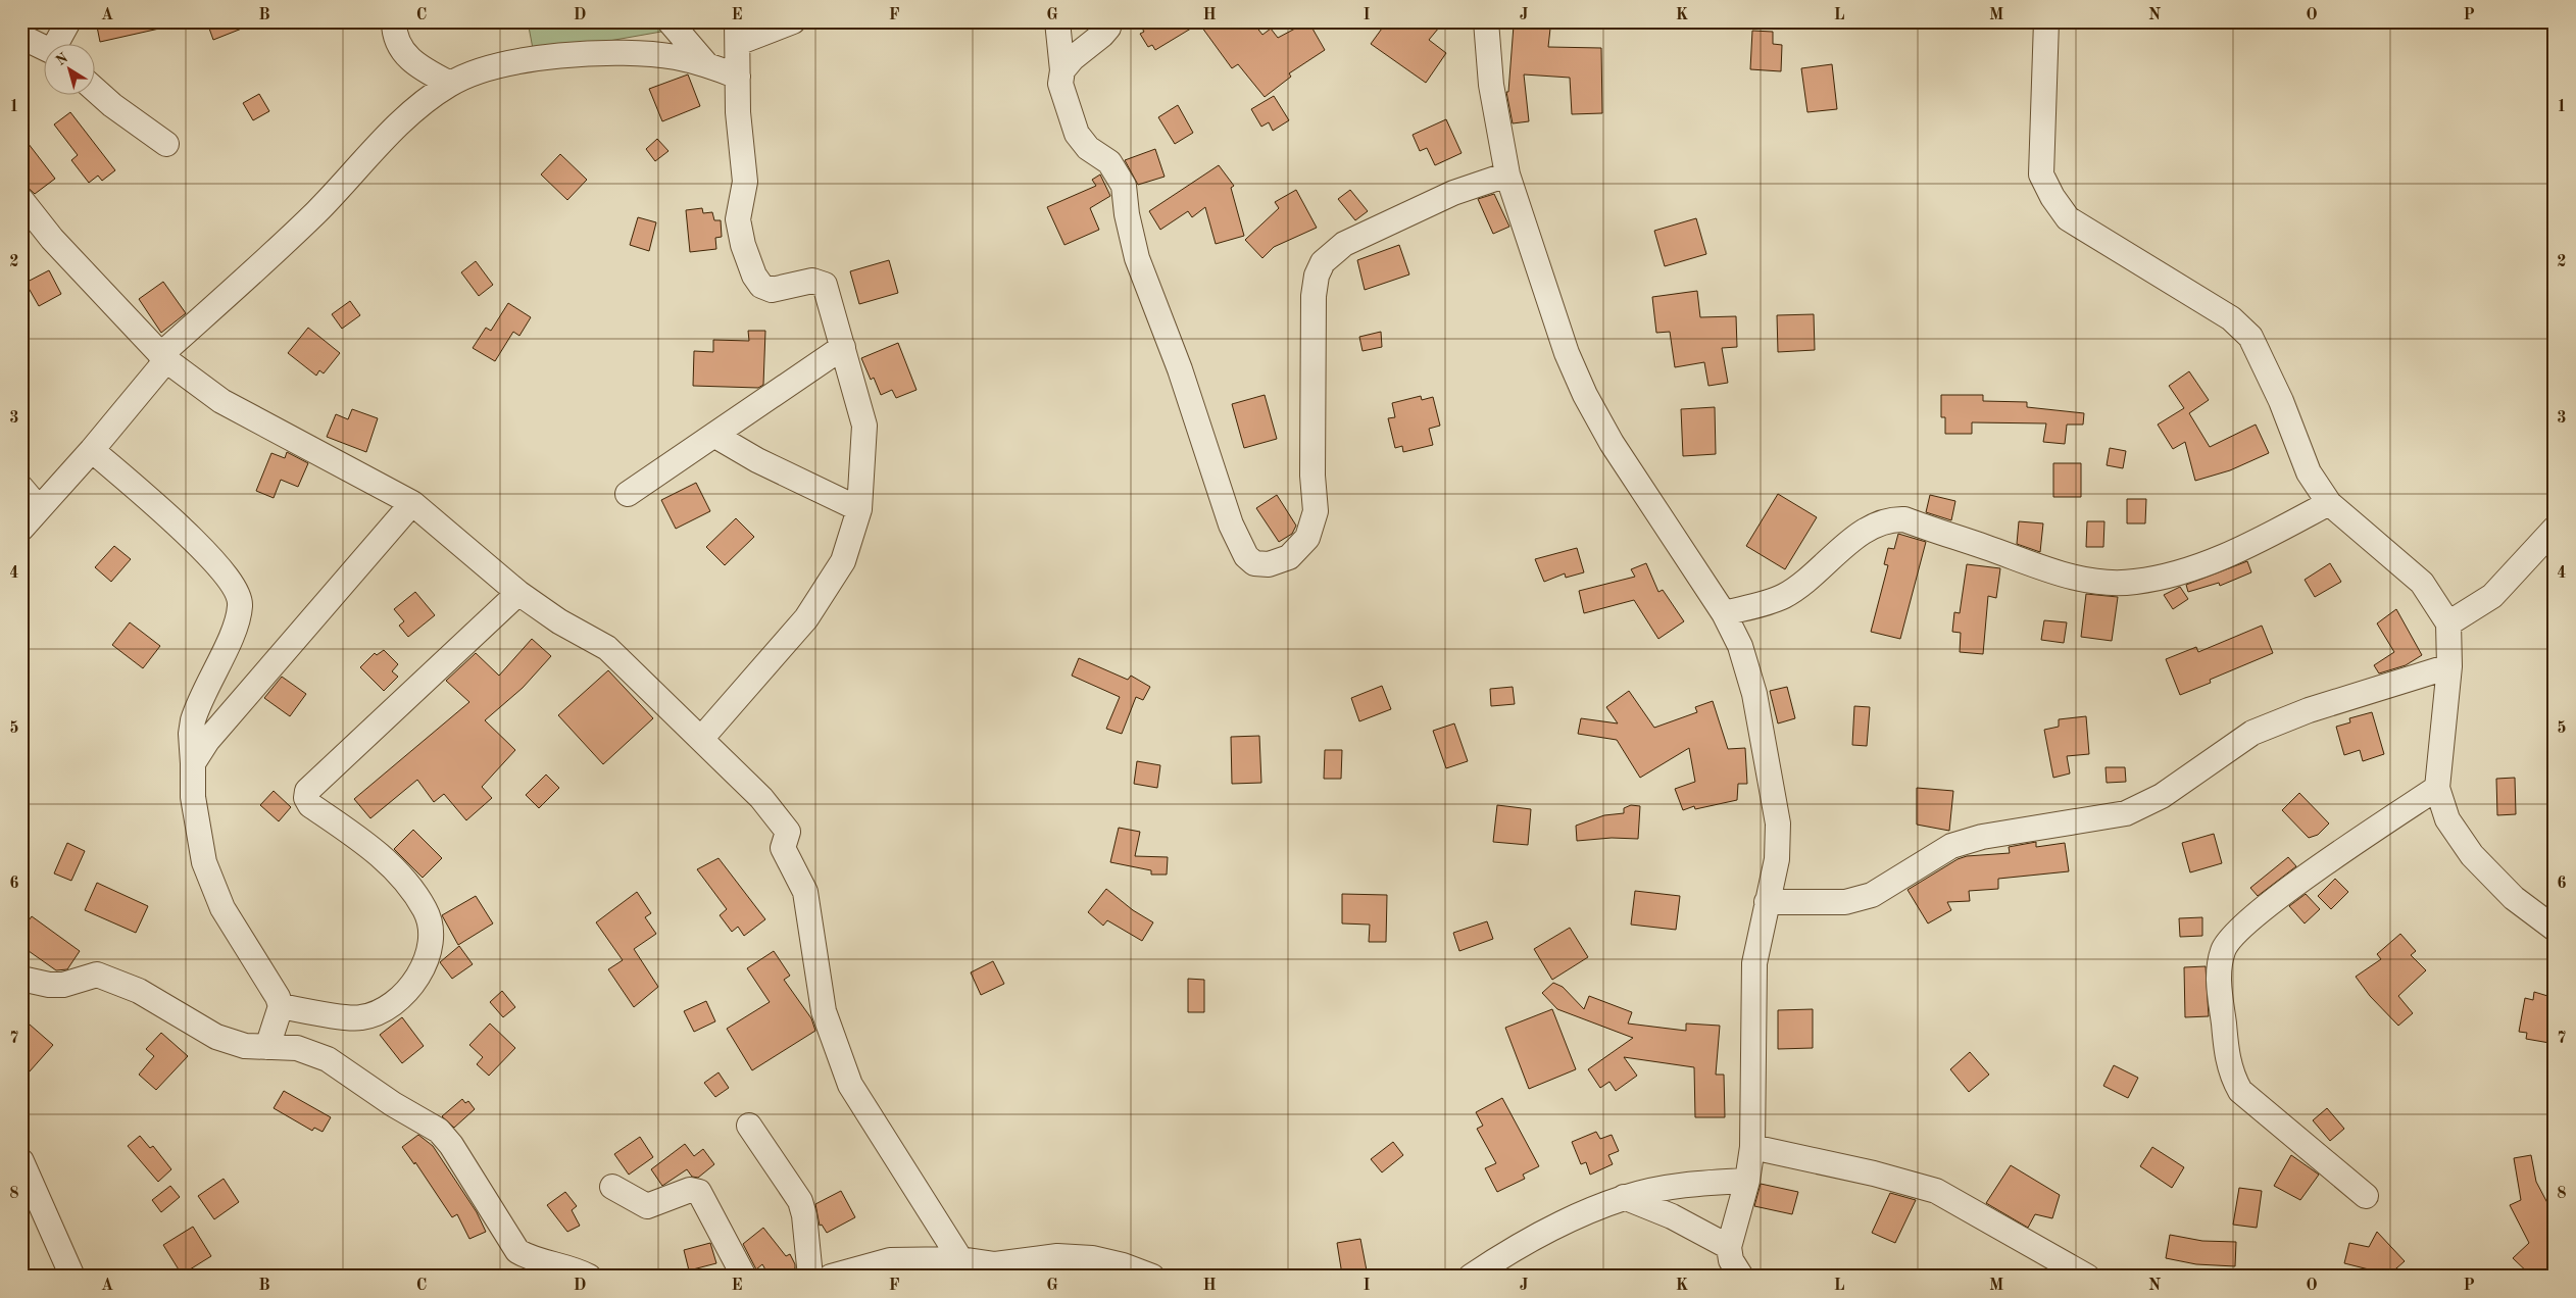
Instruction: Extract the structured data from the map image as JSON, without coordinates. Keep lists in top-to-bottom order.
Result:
{
  "north": "top left",
  "grid": {
    "columns": [
      "A",
      "B",
      "C",
      "D",
      "E",
      "F",
      "G",
      "H",
      "I",
      "J",
      "K",
      "L",
      "M",
      "N",
      "O",
      "P"
    ],
    "rows": [
      "1",
      "2",
      "3",
      "4",
      "5",
      "6",
      "7",
      "8"
    ]
  }
}
